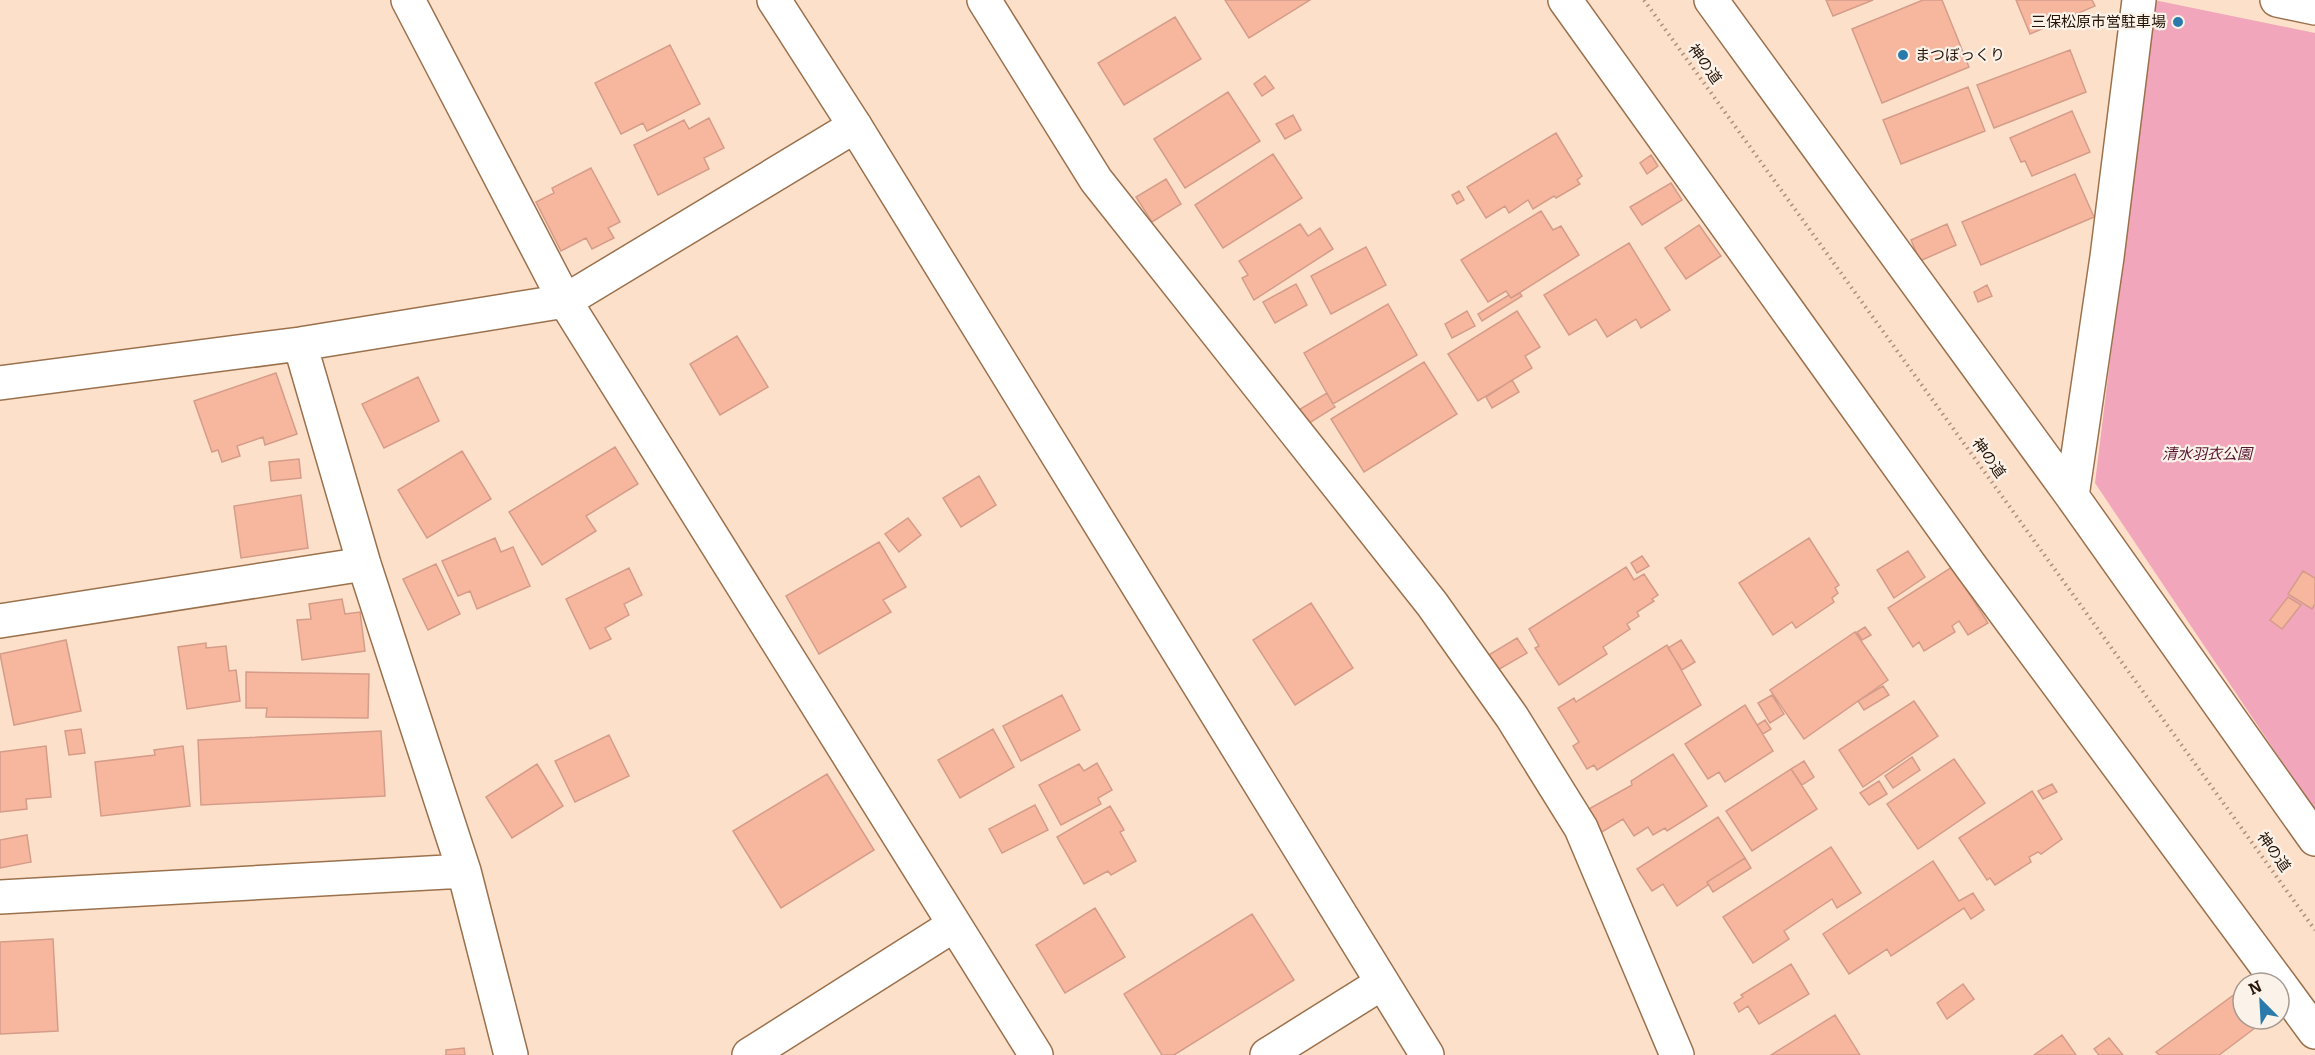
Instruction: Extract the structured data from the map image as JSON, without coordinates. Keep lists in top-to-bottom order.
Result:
{
  "streets": {
    "path": ["神の道"]
  },
  "parks": ["清水羽衣公園"],
  "places": ["三保松原市営駐車場", "まつぼっくり"],
  "north": "top left"
}
